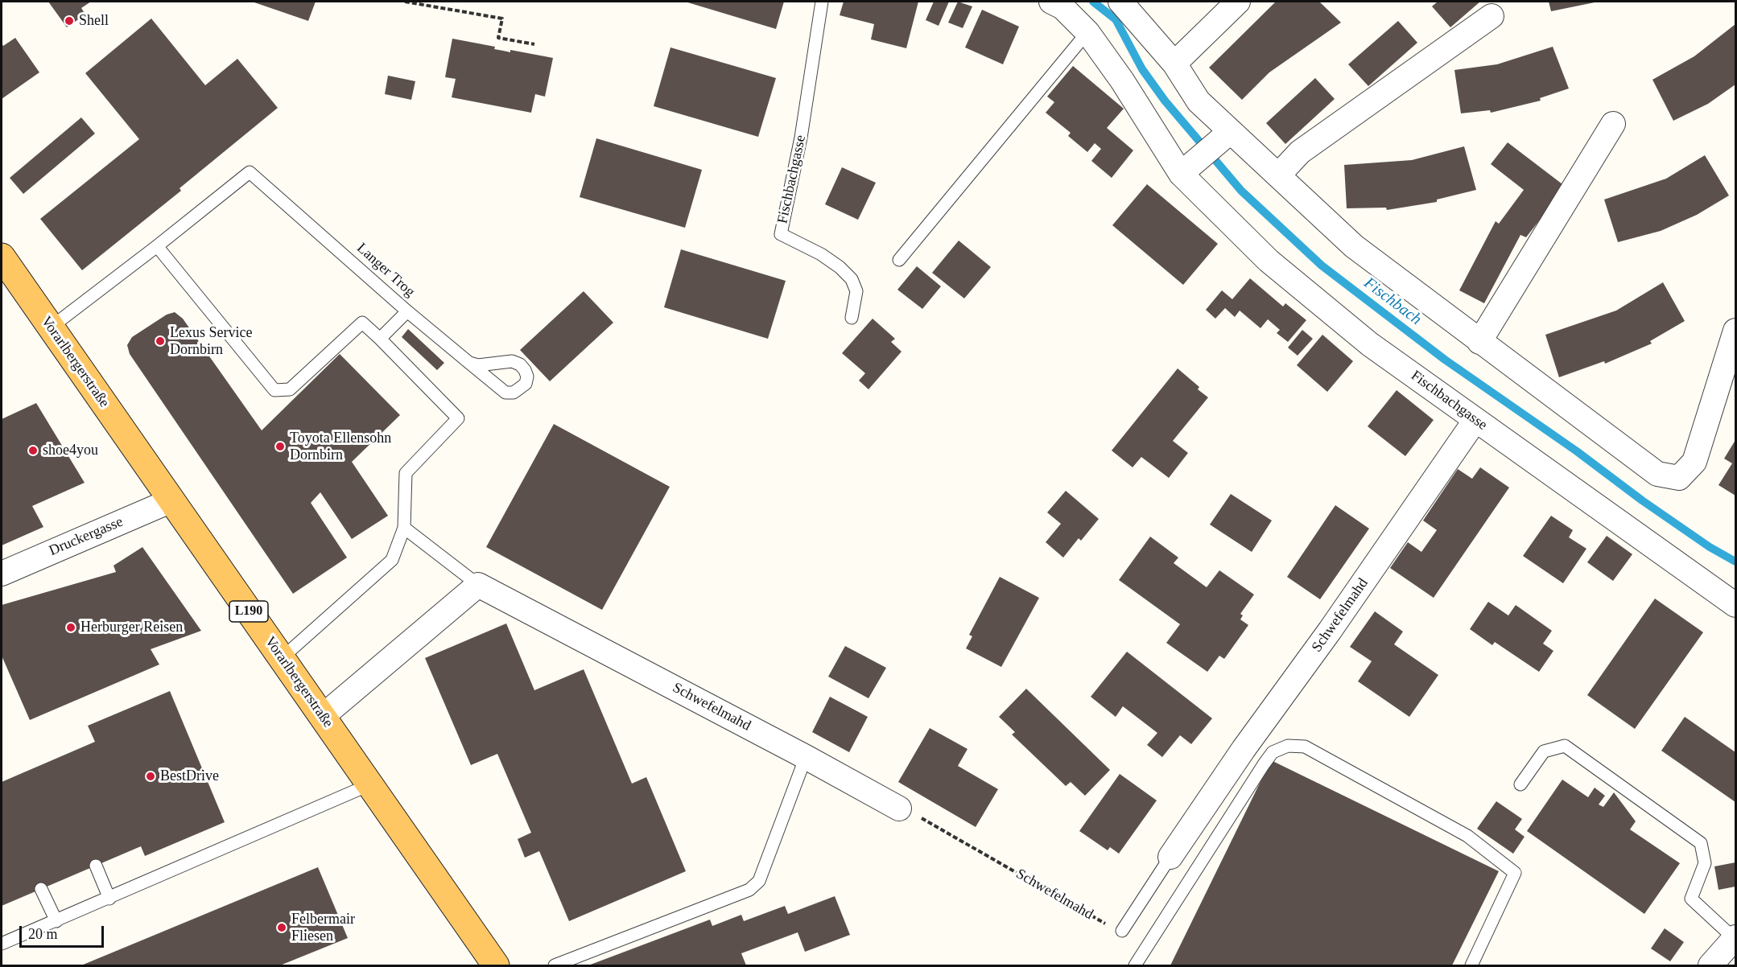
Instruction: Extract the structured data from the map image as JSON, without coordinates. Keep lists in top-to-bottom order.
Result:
{
  "streets": {
    "main road": ["Vorarlbergerstraße", "L190"],
    "street": ["Fischbachgasse", "Druckergasse", "Schwefelmahd"],
    "lane": ["Langer Trog"]
  },
  "crossings": [
    ["Fischbachgasse", "Schwefelmahd"],
    ["Langer Trog", "Vorarlbergerstraße"],
    ["Vorarlbergerstraße", "Druckergasse"]
  ],
  "water": ["Fischbach"],
  "places": [
    "Shell",
    "Lexus Service Dornbirn",
    "Toyota Ellensohn Dornbirn",
    "shoe4you",
    "Herburger Reisen",
    "BestDrive",
    "Felbermair Fliesen"
  ],
  "scale_bar": "20 m"
}
